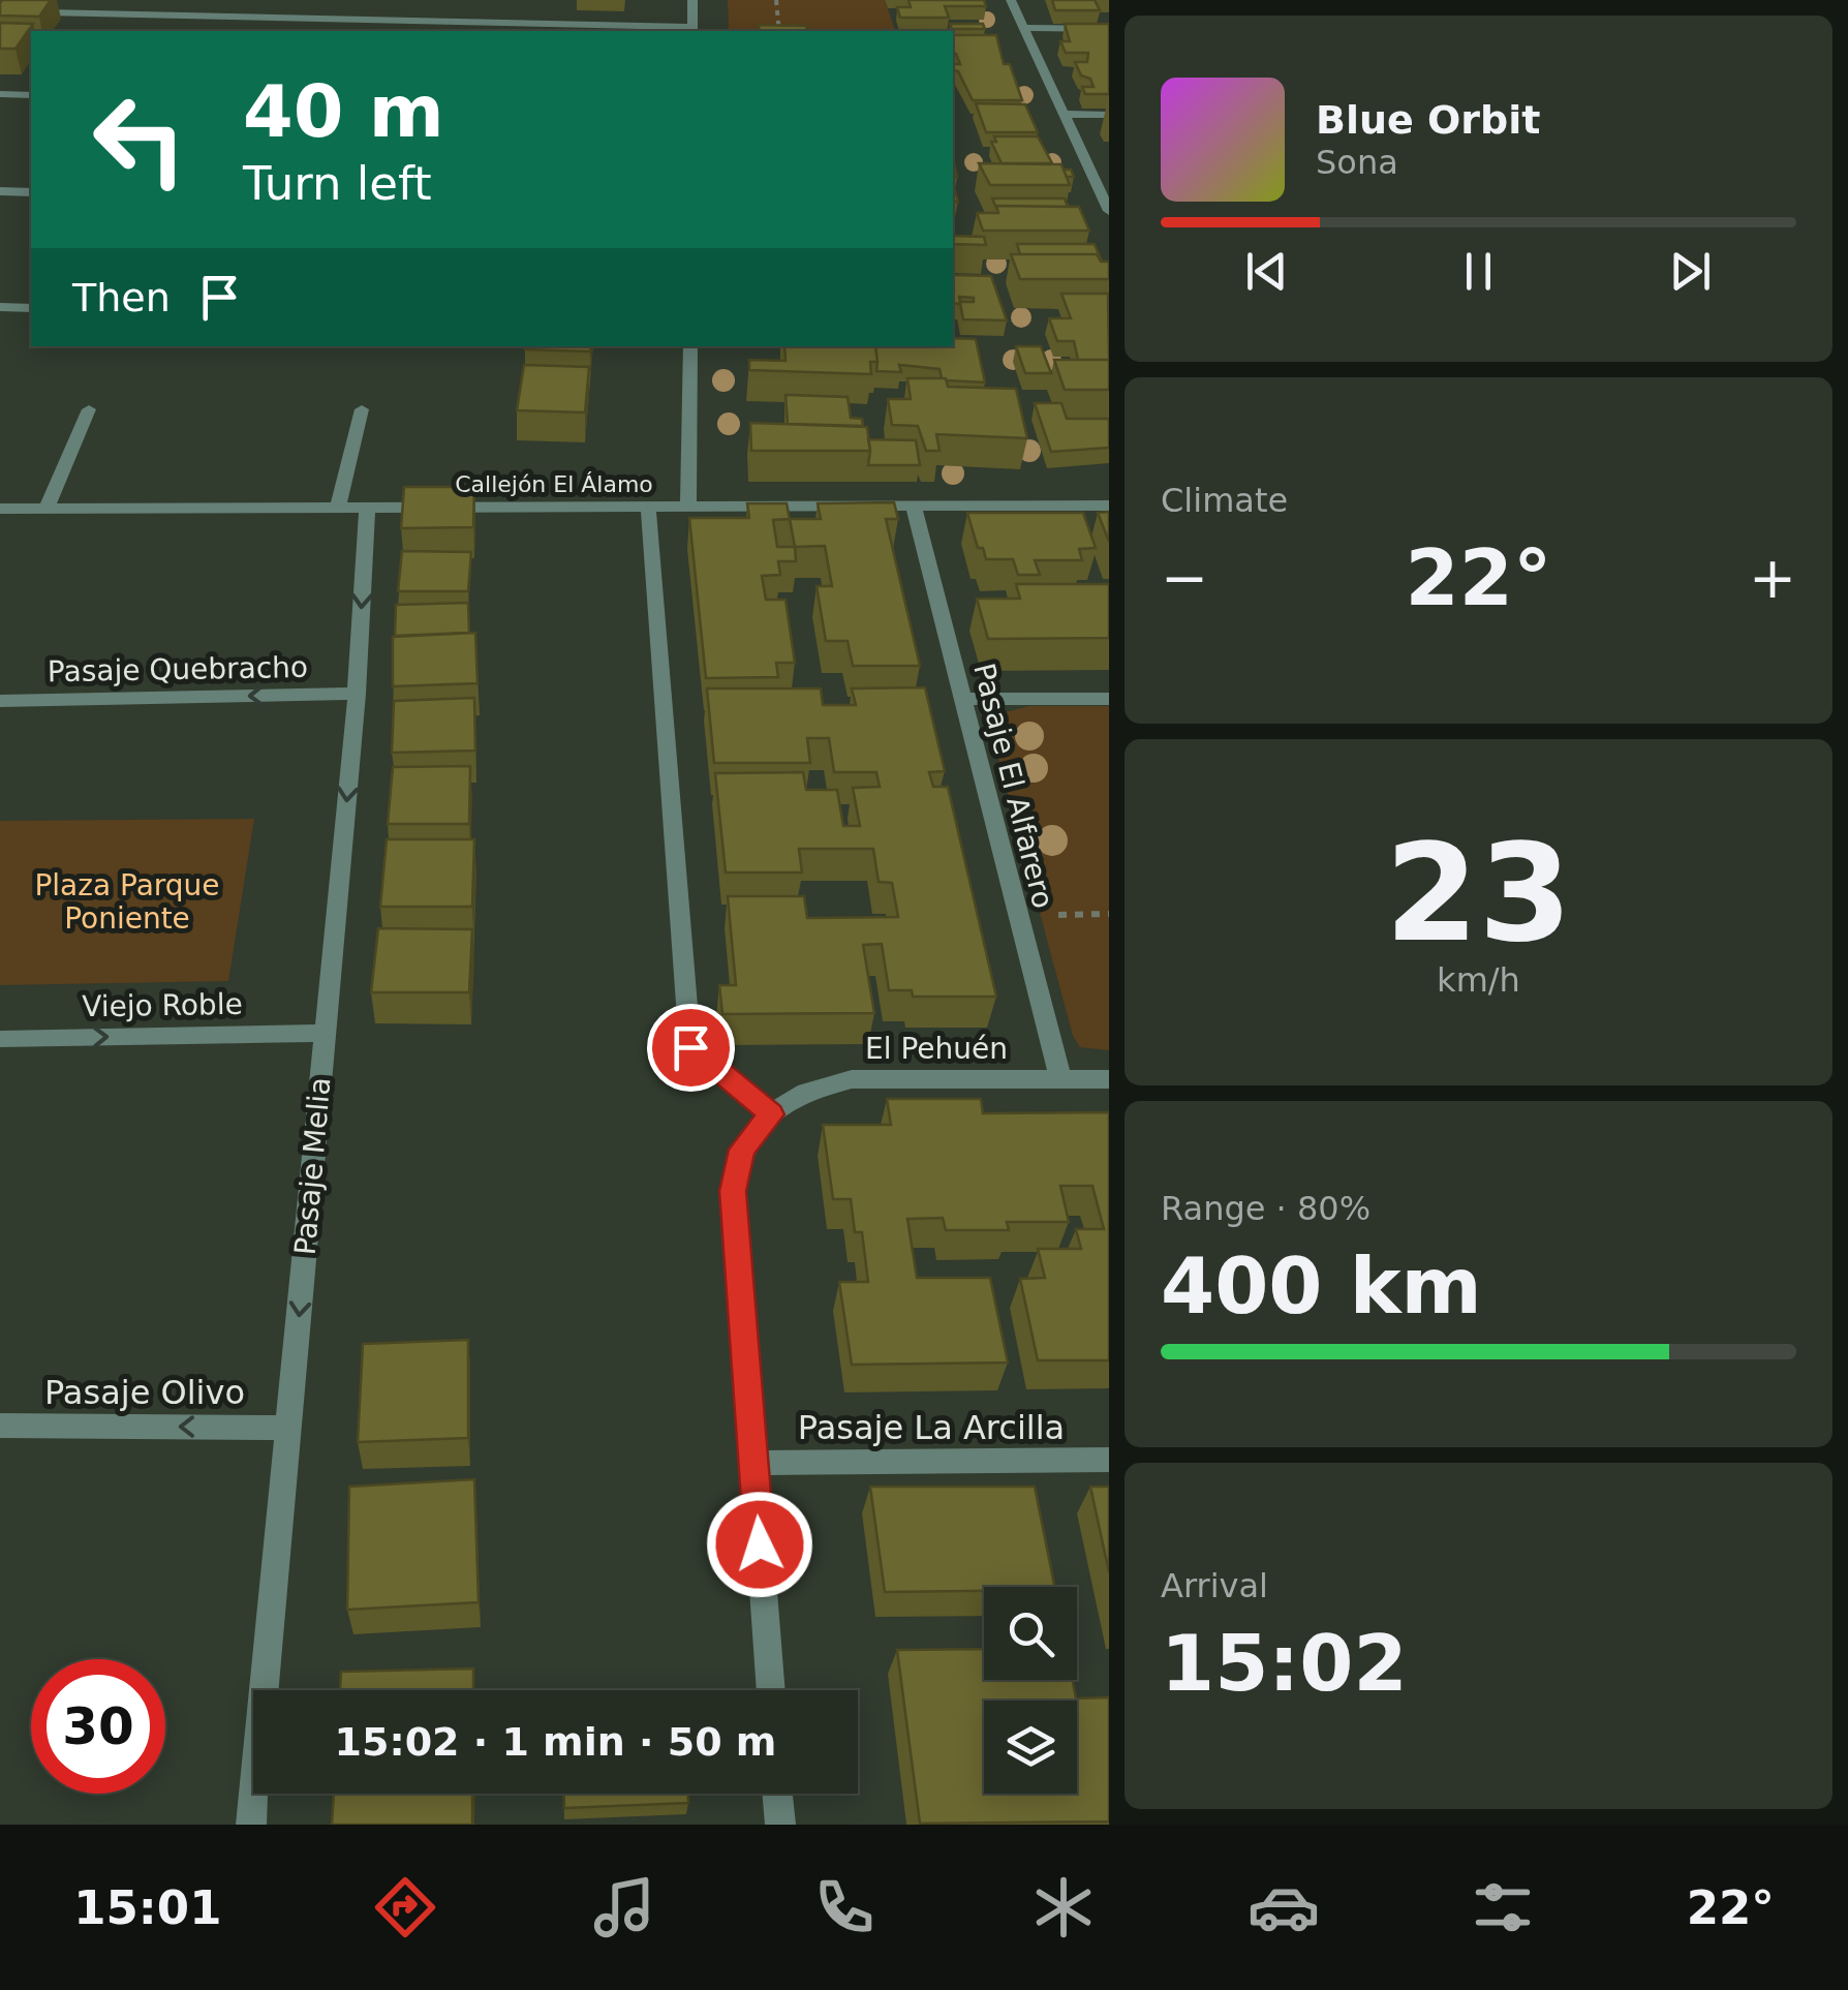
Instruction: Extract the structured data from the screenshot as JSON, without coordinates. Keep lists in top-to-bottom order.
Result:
{
  "streets": {
    "street": [
      "Callejón El Álamo",
      "Pasaje Quebracho",
      "Pasaje El Alfarero",
      "Viejo Roble",
      "El Pehuén",
      "Pasaje Melia",
      "Pasaje Olivo",
      "Pasaje La Arcilla"
    ]
  },
  "crossings": [
    ["Callejón El Álamo", "Pasaje El Alfarero"],
    ["Callejón El Álamo", "Pasaje Melia"],
    ["Pasaje Quebracho", "Pasaje Melia"],
    ["Pasaje El Alfarero", "El Pehuén"],
    ["Viejo Roble", "Pasaje Melia"],
    ["Pasaje Melia", "Pasaje Olivo"]
  ],
  "one_way": [
    "Pasaje Quebracho",
    "Viejo Roble",
    "Pasaje Melia",
    "Pasaje Olivo"
  ],
  "parks": ["Plaza Parque Poniente"],
  "page": {
    "turn": ["40 m", "Turn left"],
    "song": ["Blue Orbit", "Sona"],
    "then": "Then",
    "tile": [
      "Climate",
      ["23", "km/h"],
      ["Range · 80%", "400 km"],
      ["Arrival", "15:02"]
    ],
    "heat": ["−", "22°", "+"],
    "limit": "30",
    "trip": "15:02 · 1 min · 50 m",
    "tabs": ["15:01", "22°"]
  }
}
